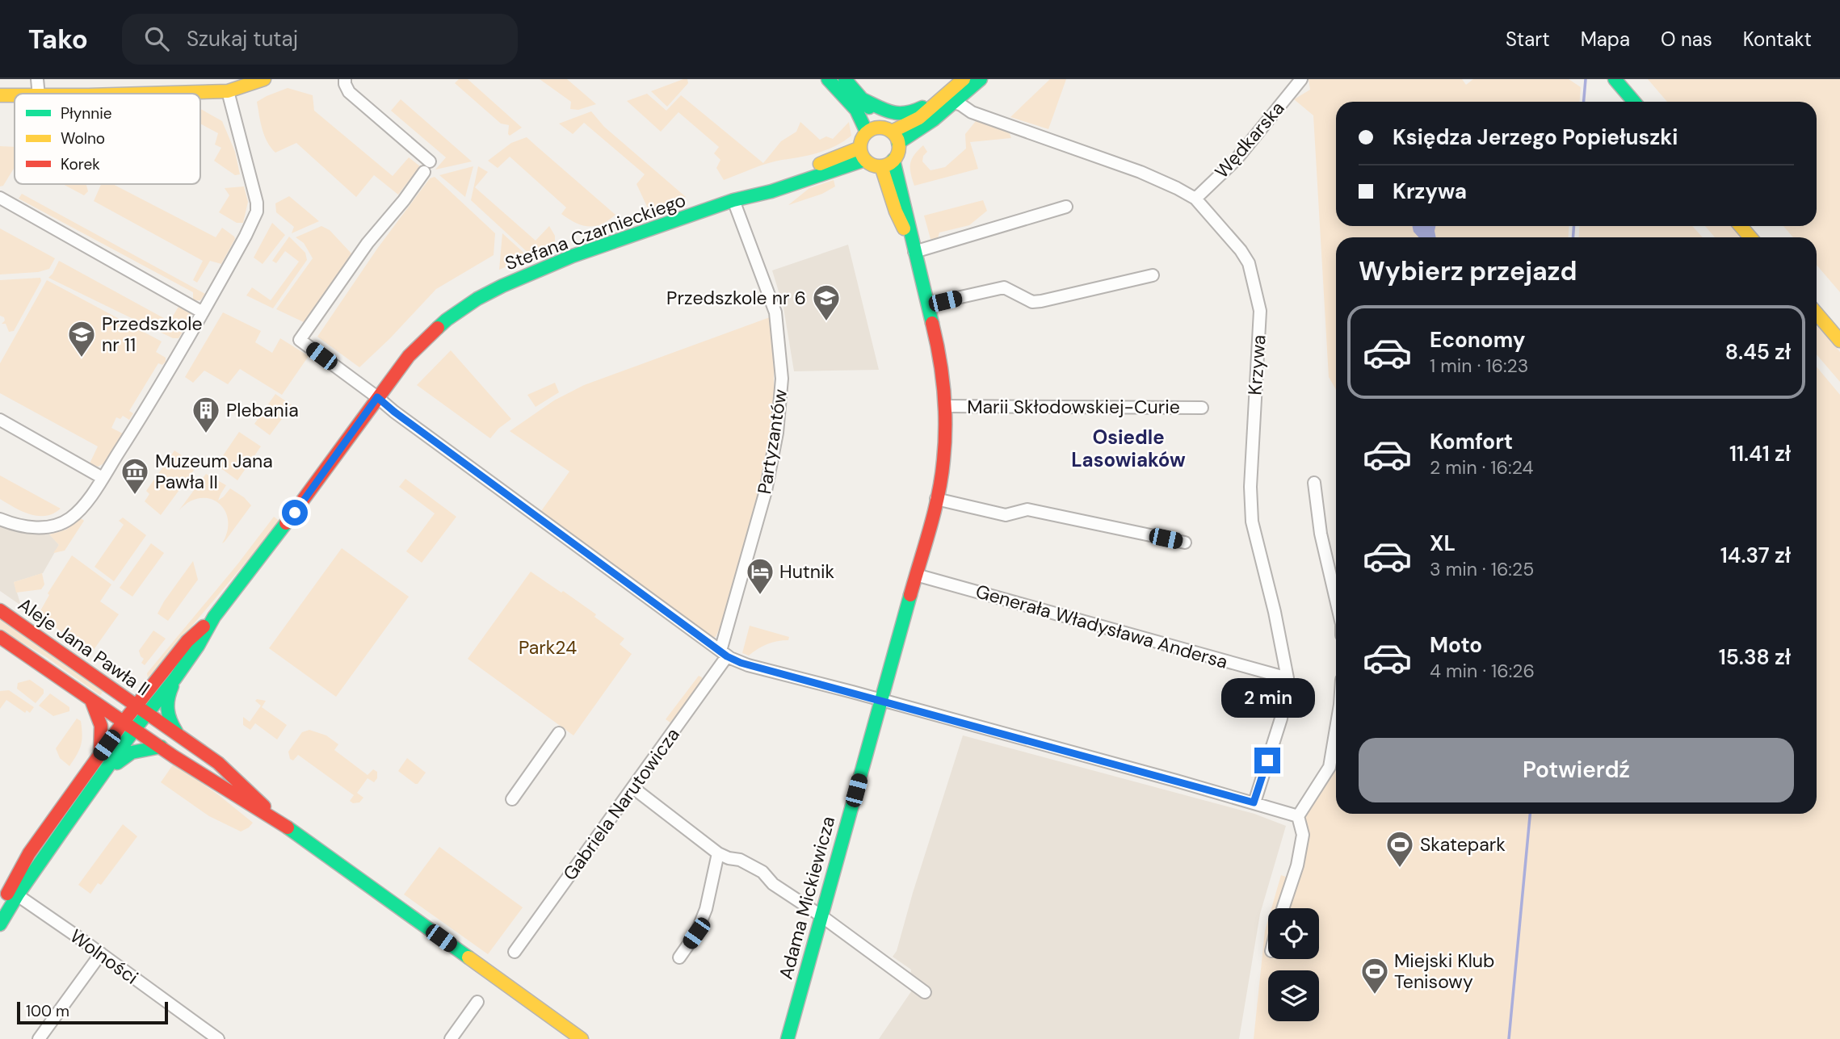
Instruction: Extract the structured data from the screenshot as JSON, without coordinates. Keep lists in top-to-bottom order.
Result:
{
  "streets": {
    "street": [
      "Wędkarska",
      "Stefana Czarnieckiego",
      "Krzywa",
      "Marii Skłodowskiej-Curie",
      "Partyzantów",
      "Generała Władysława Andersa",
      "Aleje Jana Pawła II",
      "Gabriela Narutowicza",
      "Adama Mickiewicza",
      "Wolności"
    ]
  },
  "crossings": [
    ["Wędkarska", "Krzywa"],
    ["Stefana Czarnieckiego", "Partyzantów"],
    ["Stefana Czarnieckiego", "Adama Mickiewicza"],
    ["Krzywa", "Generała Władysława Andersa"],
    ["Marii Skłodowskiej-Curie", "Adama Mickiewicza"],
    ["Partyzantów", "Gabriela Narutowicza"],
    ["Generała Władysława Andersa", "Adama Mickiewicza"]
  ],
  "districts": ["Osiedle Lasowiaków"],
  "parks": ["Park24"],
  "places": {
    "school or university": ["Przedszkole nr 6", "Przedszkole nr 11"],
    "building": ["Plebania"],
    "museum": ["Muzeum Jana Pawła II"],
    "hotel": ["Hutnik"],
    "sports": ["Skatepark", "Miejski Klub Tenisowy"]
  },
  "legend": ["Płynnie", "Wolno", "Korek"],
  "scale_bar": "100 m",
  "page": {
    "header": "Tako",
    "search": "Szukaj tutaj",
    "nav": [
      "Start",
      "Mapa",
      "O nas",
      "Kontakt"
    ],
    "banner": ["Księdza Jerzego Popiełuszki", "Krzywa"],
    "heading": "Wybierz przejazd",
    "list": [
      {
        "name": "Economy",
        "note": "1 min · 16:23",
        "value": "8.45 zł"
      },
      {
        "name": "Komfort",
        "note": "2 min · 16:24",
        "value": "11.41 zł"
      },
      {
        "name": "XL",
        "note": "3 min · 16:25",
        "value": "14.37 zł"
      },
      {
        "name": "Moto",
        "note": "4 min · 16:26",
        "value": "15.38 zł"
      }
    ],
    "bubble": "2 min",
    "buttons": "Potwierdź",
    "scale": "100 m"
  }
}
